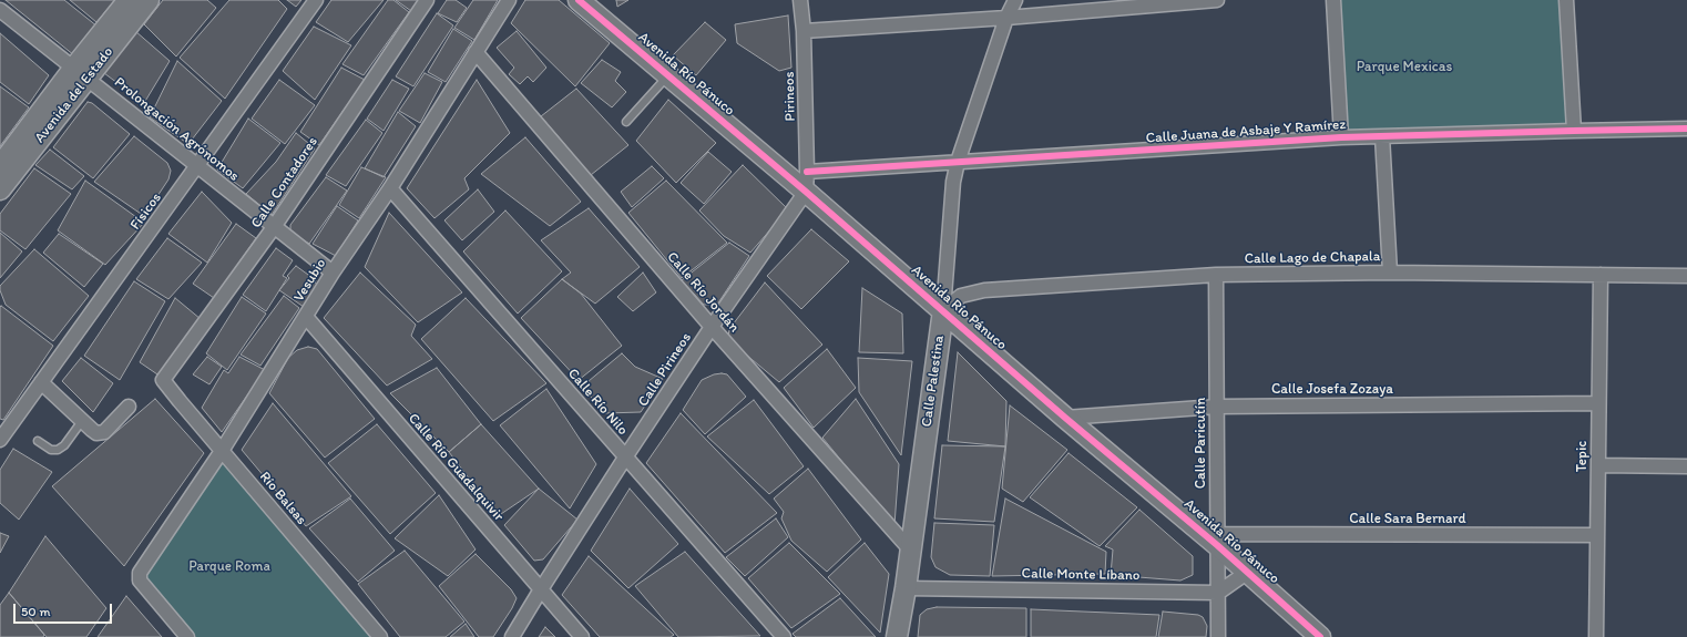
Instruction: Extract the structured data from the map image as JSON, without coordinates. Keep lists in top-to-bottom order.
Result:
{
  "streets": {
    "street": [
      "Avenida Río Pánuco",
      "Avenida del Estado",
      "Pirineos",
      "Prolongación Agrónomos",
      "Calle Juana de Asbaje Y Ramírez",
      "Calle Contadores",
      "Físicos",
      "Calle Lago de Chapala",
      "Vesubio",
      "Calle Río Jordán",
      "Calle Pirineos",
      "Calle Palestina",
      "Calle Josefa Zozaya",
      "Calle Río Nilo",
      "Calle Paricutín",
      "Tepic",
      "Calle Río Guadalquivir",
      "Río Balsas",
      "Calle Sara Bernard",
      "Calle Monte Líbano"
    ]
  },
  "crossings": [
    ["Avenida Río Pánuco", "Pirineos"],
    ["Avenida Río Pánuco", "Calle Juana de Asbaje Y Ramírez"],
    ["Avenida Río Pánuco", "Calle Lago de Chapala"],
    ["Avenida Río Pánuco", "Calle Pirineos"],
    ["Avenida Río Pánuco", "Calle Palestina"],
    ["Avenida Río Pánuco", "Calle Josefa Zozaya"],
    ["Avenida Río Pánuco", "Calle Paricutín"],
    ["Avenida Río Pánuco", "Calle Sara Bernard"],
    ["Avenida del Estado", "Prolongación Agrónomos"],
    ["Pirineos", "Calle Juana de Asbaje Y Ramírez"],
    ["Pirineos", "Calle Pirineos"],
    ["Prolongación Agrónomos", "Calle Contadores"],
    ["Prolongación Agrónomos", "Físicos"],
    ["Prolongación Agrónomos", "Vesubio"],
    ["Calle Juana de Asbaje Y Ramírez", "Calle Pirineos"],
    ["Calle Juana de Asbaje Y Ramírez", "Calle Palestina"],
    ["Calle Contadores", "Río Balsas"],
    ["Calle Lago de Chapala", "Calle Palestina"],
    ["Calle Lago de Chapala", "Calle Paricutín"],
    ["Calle Lago de Chapala", "Tepic"],
    ["Vesubio", "Calle Río Jordán"],
    ["Vesubio", "Calle Río Nilo"],
    ["Vesubio", "Calle Río Guadalquivir"],
    ["Vesubio", "Río Balsas"],
    ["Calle Río Jordán", "Calle Pirineos"],
    ["Calle Río Jordán", "Calle Palestina"],
    ["Calle Pirineos", "Calle Río Nilo"],
    ["Calle Pirineos", "Calle Río Guadalquivir"],
    ["Calle Palestina", "Calle Monte Líbano"],
    ["Calle Josefa Zozaya", "Calle Paricutín"],
    ["Calle Josefa Zozaya", "Tepic"],
    ["Calle Paricutín", "Calle Sara Bernard"],
    ["Calle Paricutín", "Calle Monte Líbano"],
    ["Tepic", "Calle Sara Bernard"]
  ],
  "parks": ["Parque Mexicas", "Parque Roma"],
  "scale_bar": "50 m"
}
